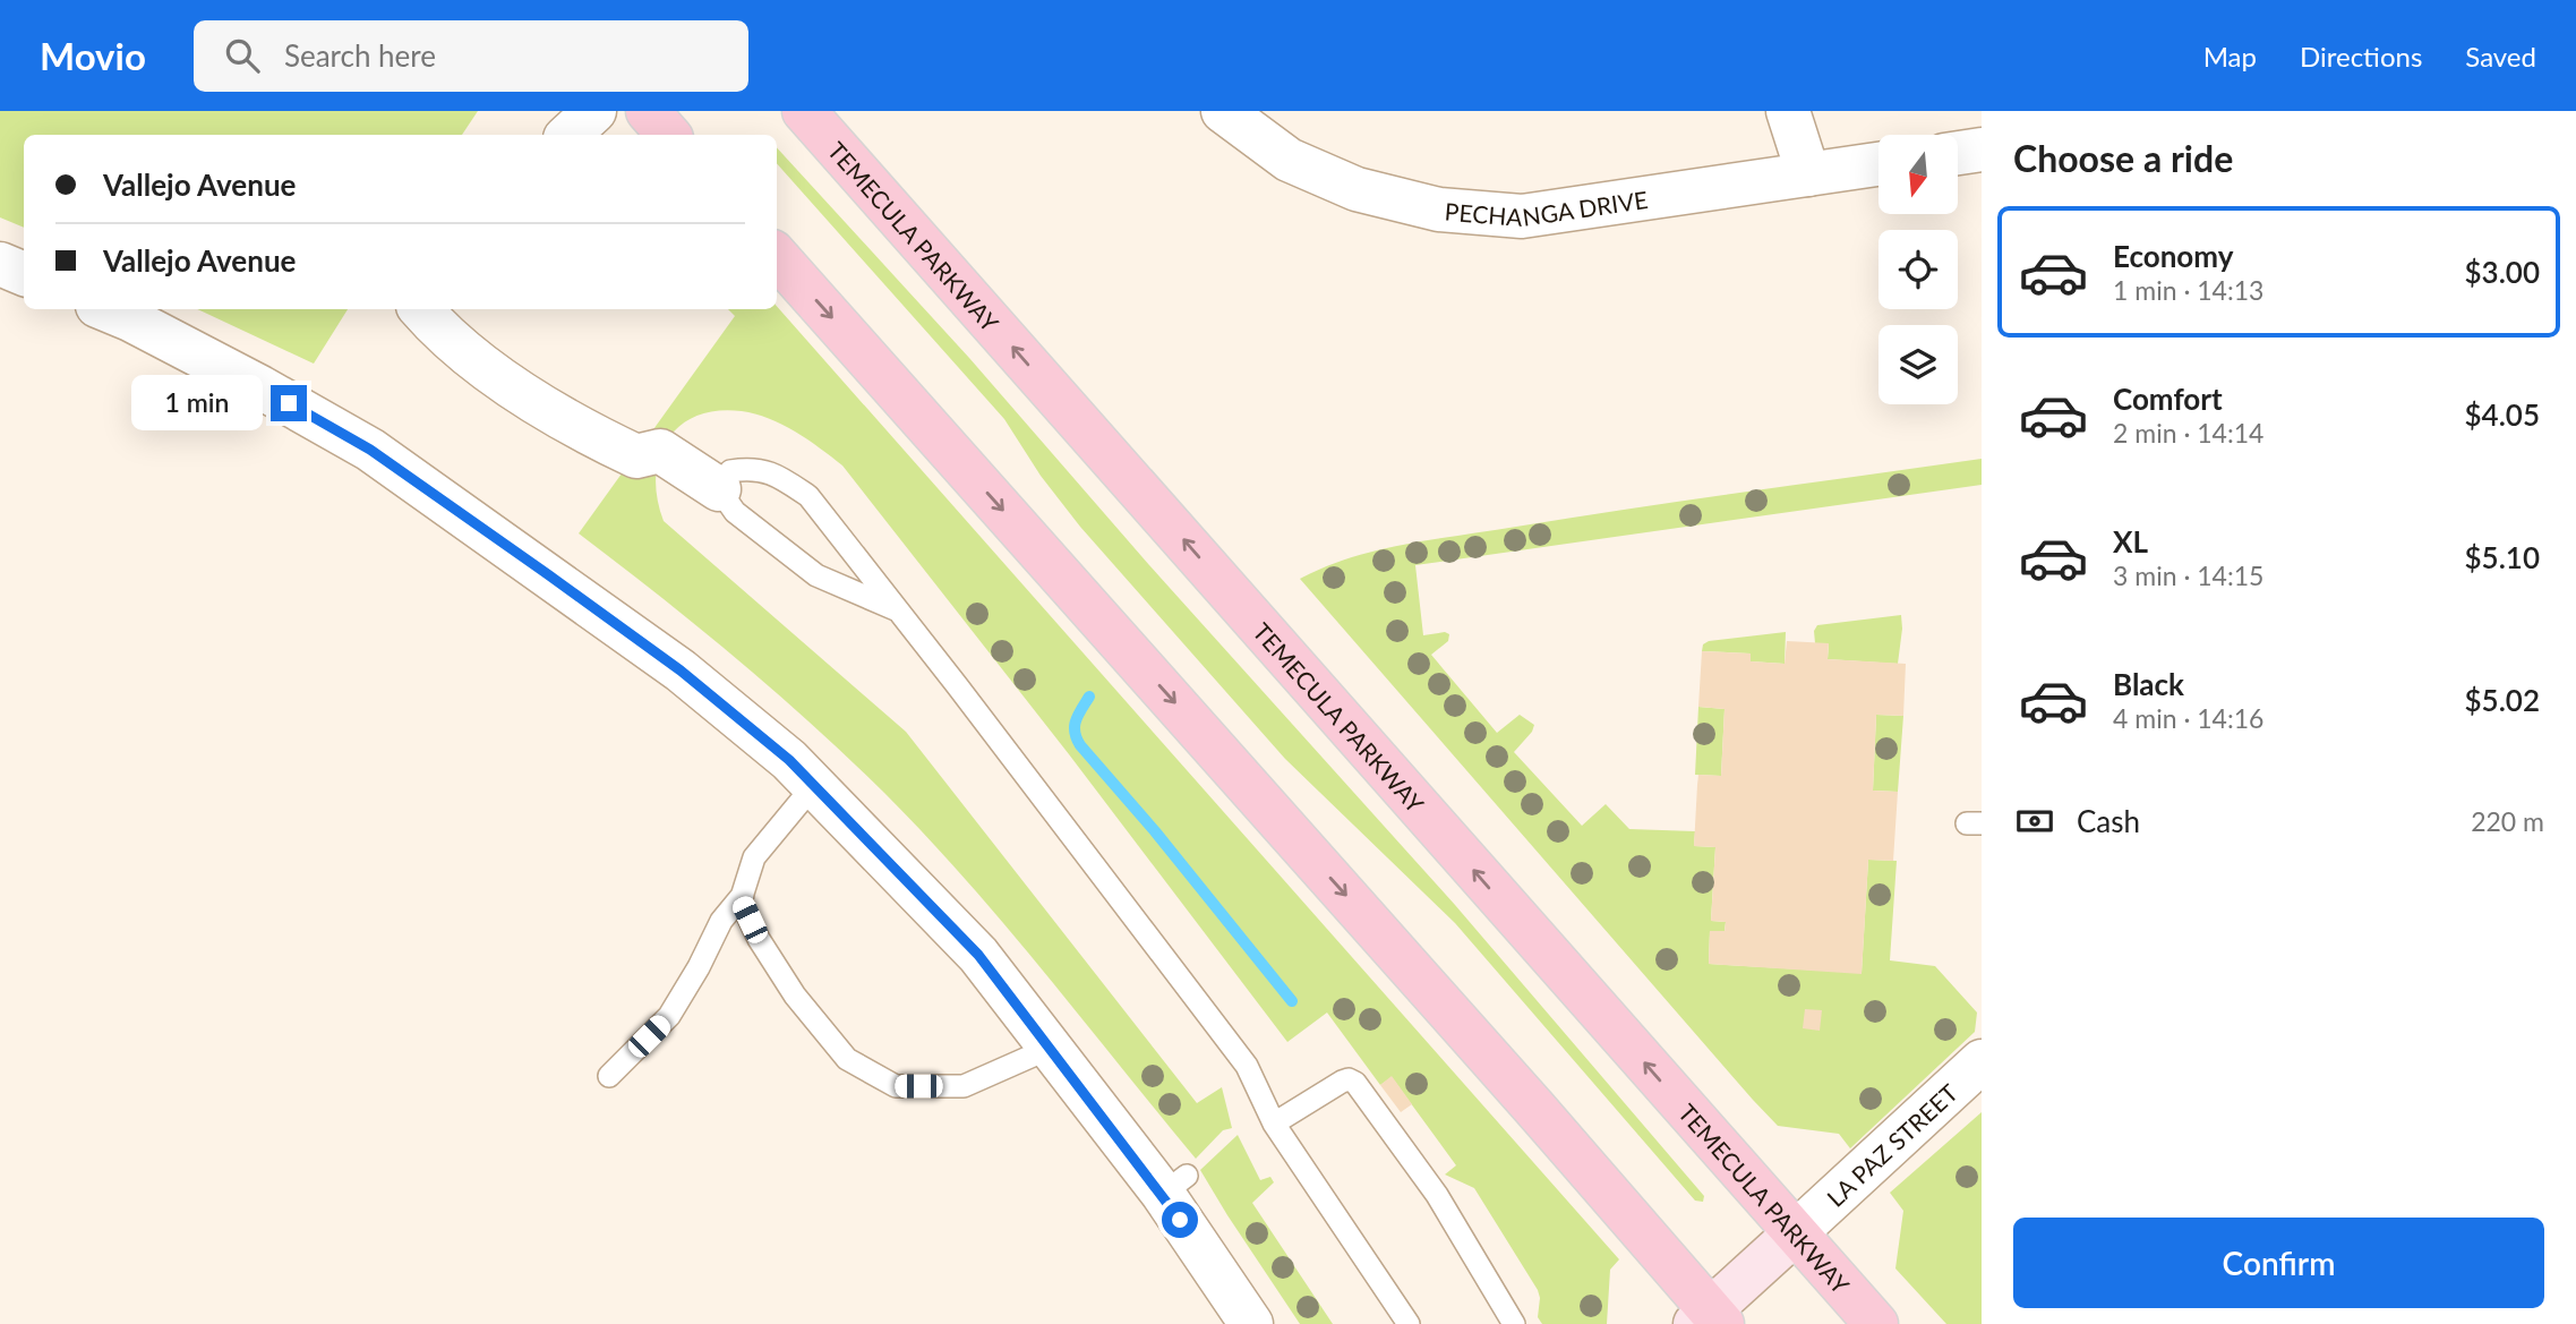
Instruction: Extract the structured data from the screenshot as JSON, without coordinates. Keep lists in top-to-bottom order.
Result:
{
  "streets": {
    "main road": ["TEMECULA PARKWAY", "LA PAZ STREET"],
    "street": ["PECHANGA DRIVE"]
  },
  "crossings": [
    ["TEMECULA PARKWAY", "LA PAZ STREET"]
  ],
  "north": "bottom",
  "page": {
    "header": "Movio",
    "search": "Search here",
    "nav": ["Map", "Directions", "Saved"],
    "heading": "Choose a ride",
    "banner": ["Vallejo Avenue", "Vallejo Avenue"],
    "list": [
      {
        "name": "Economy",
        "note": "1 min · 14:13",
        "value": "$3.00"
      },
      {
        "name": "Comfort",
        "note": "2 min · 14:14",
        "value": "$4.05"
      },
      {
        "name": "XL",
        "note": "3 min · 14:15",
        "value": "$5.10"
      },
      {
        "name": "Black",
        "note": "4 min · 14:16",
        "value": "$5.02"
      }
    ],
    "bubble": "1 min",
    "pay": ["Cash", "220 m"],
    "buttons": "Confirm"
  }
}
